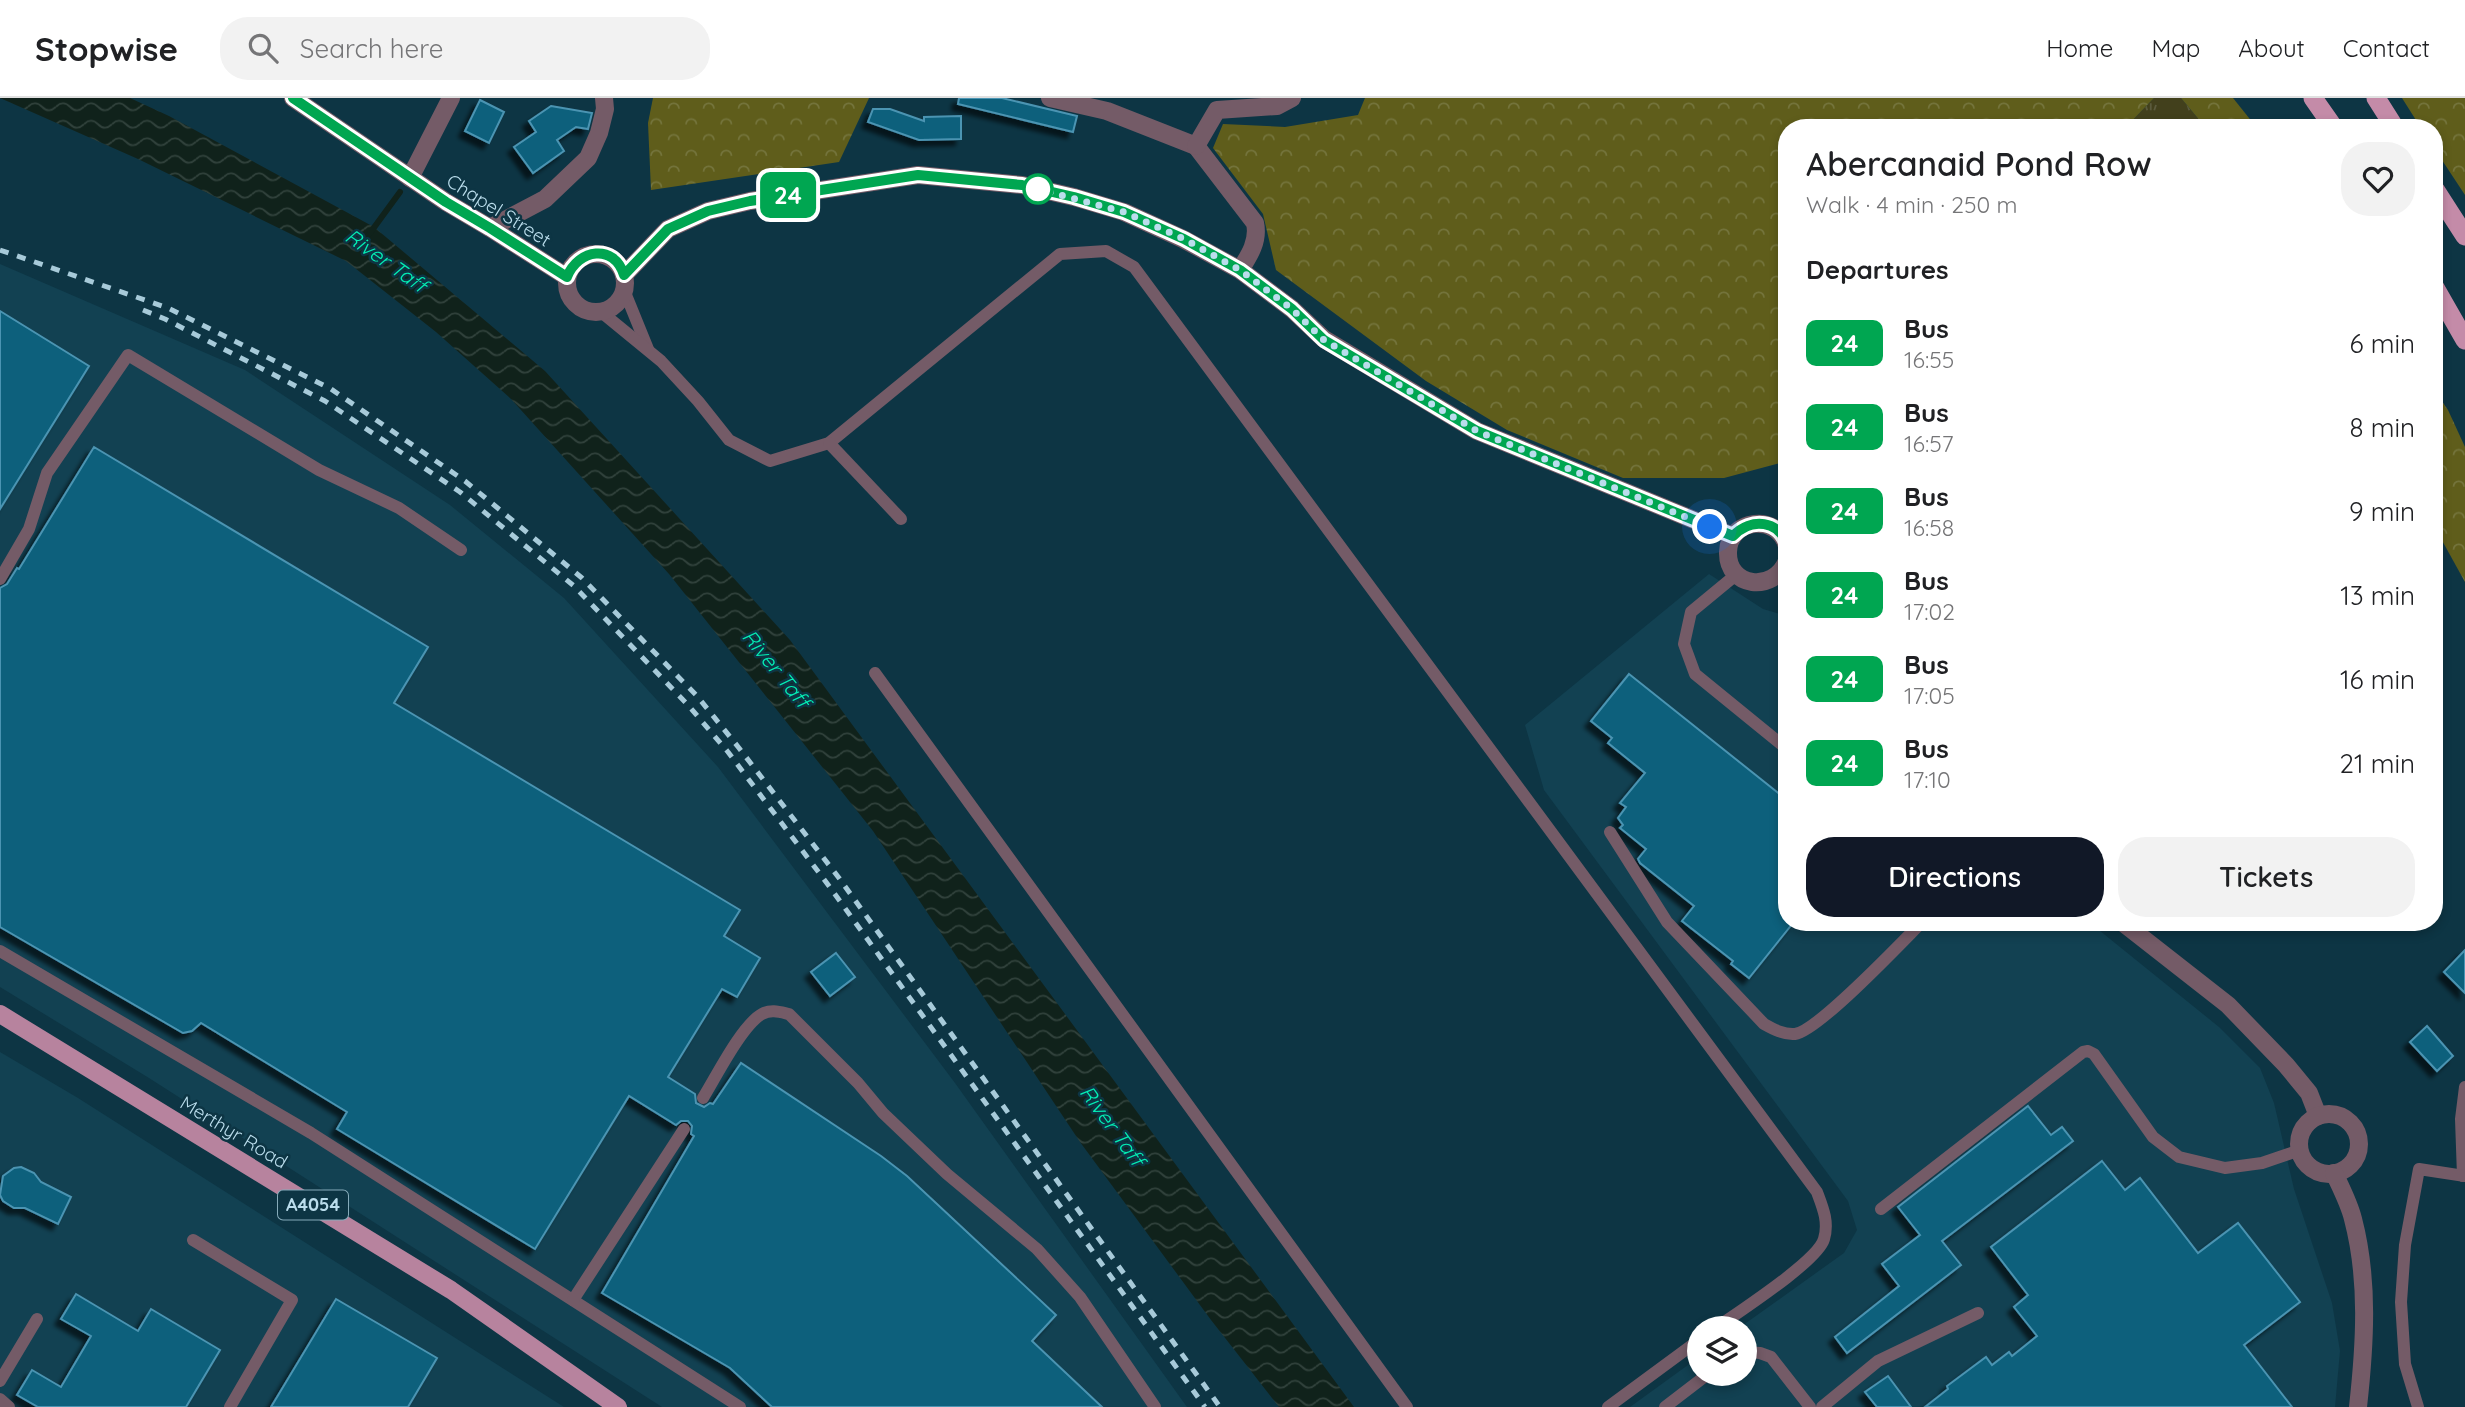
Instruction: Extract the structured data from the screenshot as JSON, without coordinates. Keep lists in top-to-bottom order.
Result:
{
  "streets": {
    "main road": ["Merthyr Road", "A4054"],
    "street": ["Chapel Street"]
  },
  "water": ["River Taff"],
  "lines": ["bus line 24"],
  "page": {
    "header": "Stopwise",
    "search": "Search here",
    "nav": [
      "Home",
      "Map",
      "About",
      "Contact"
    ],
    "on_map": "24",
    "heading": [
      ["Abercanaid Pond Row", "Walk · 4 min · 250 m"],
      "Departures"
    ],
    "list": [
      {
        "mark": "24",
        "name": "Bus",
        "note": "16:55",
        "value": "6 min"
      },
      {
        "mark": "24",
        "name": "Bus",
        "note": "16:57",
        "value": "8 min"
      },
      {
        "mark": "24",
        "name": "Bus",
        "note": "16:58",
        "value": "9 min"
      },
      {
        "mark": "24",
        "name": "Bus",
        "note": "17:02",
        "value": "13 min"
      },
      {
        "mark": "24",
        "name": "Bus",
        "note": "17:05",
        "value": "16 min"
      },
      {
        "mark": "24",
        "name": "Bus",
        "note": "17:10",
        "value": "21 min"
      }
    ],
    "buttons": ["Directions", "Tickets"]
  }
}
